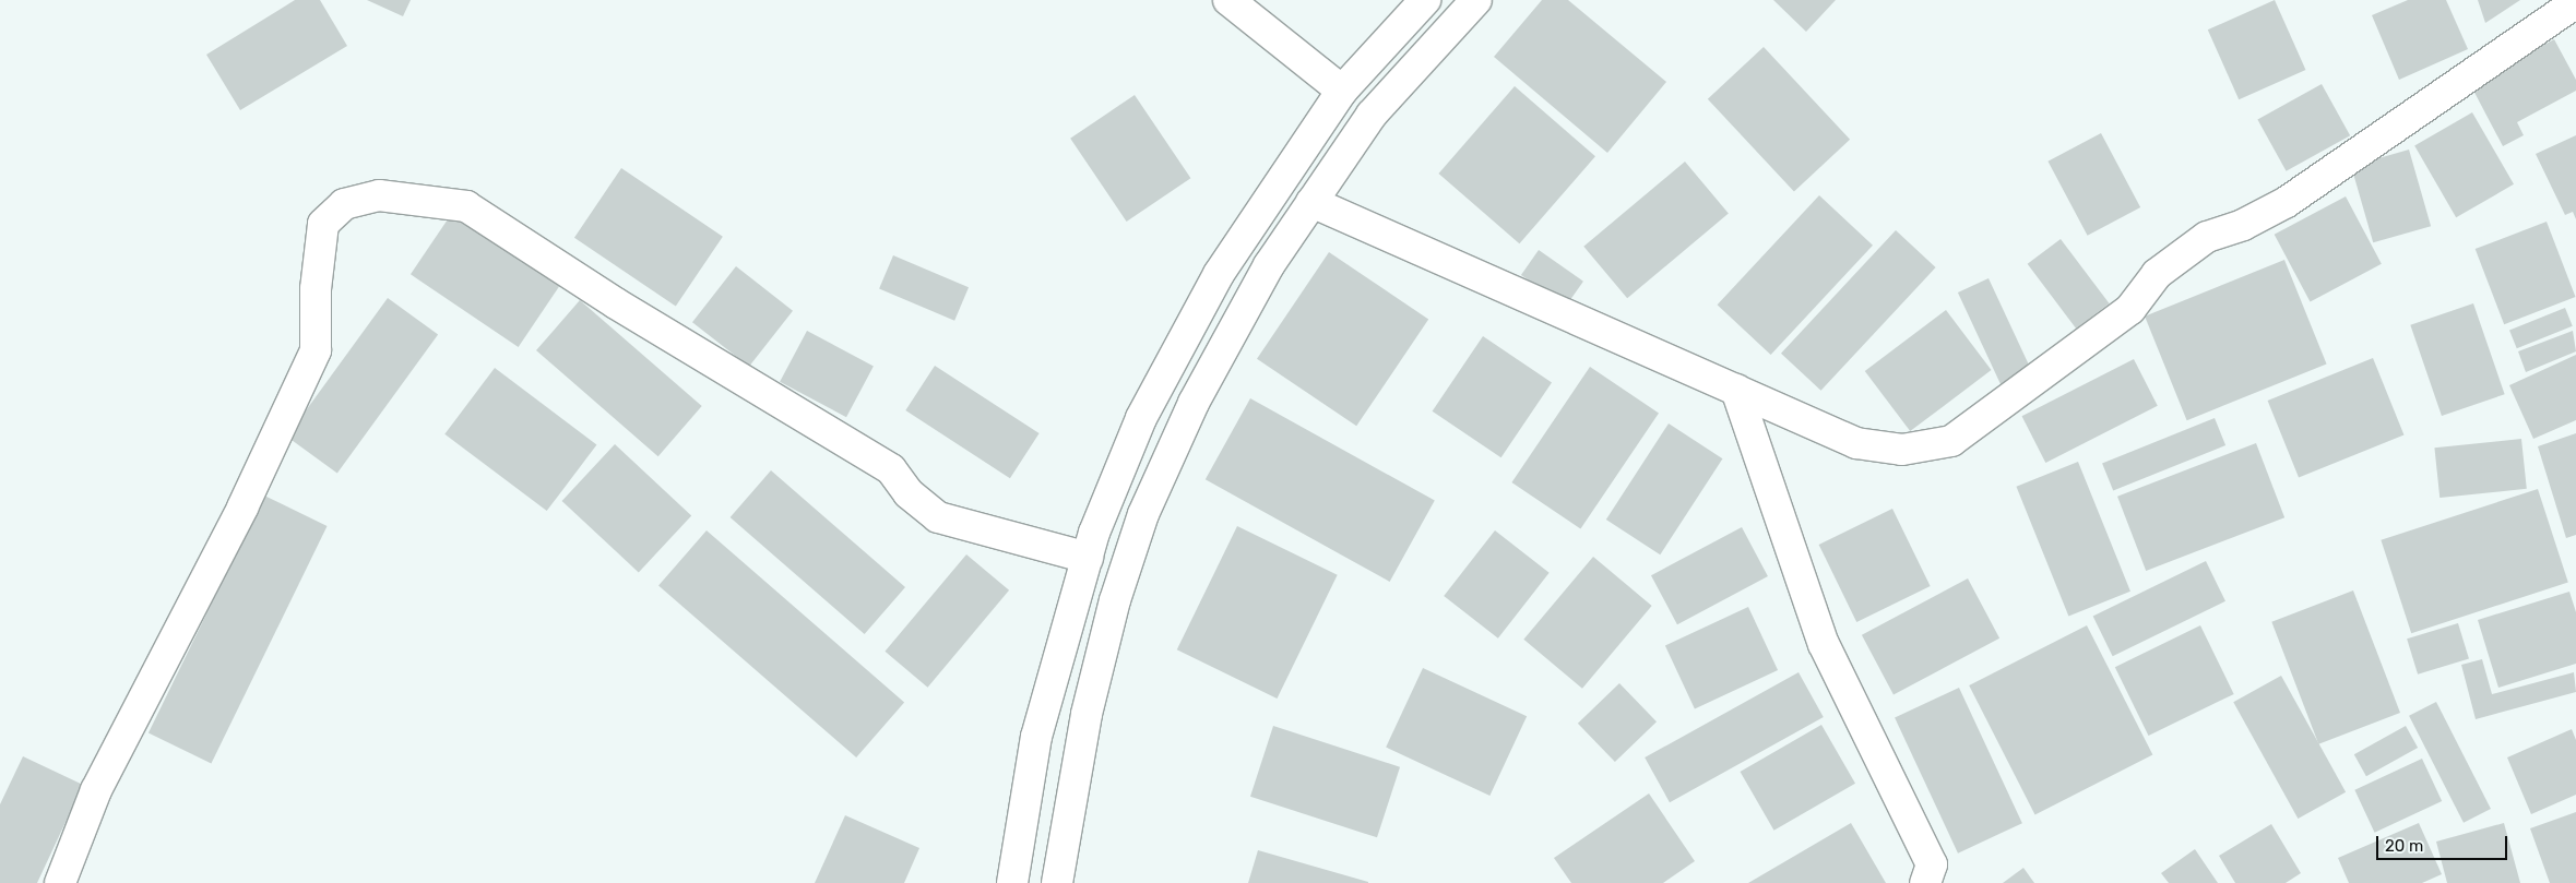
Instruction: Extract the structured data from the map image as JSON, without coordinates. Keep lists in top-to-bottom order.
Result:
{
  "scale_bar": "20 m"
}
